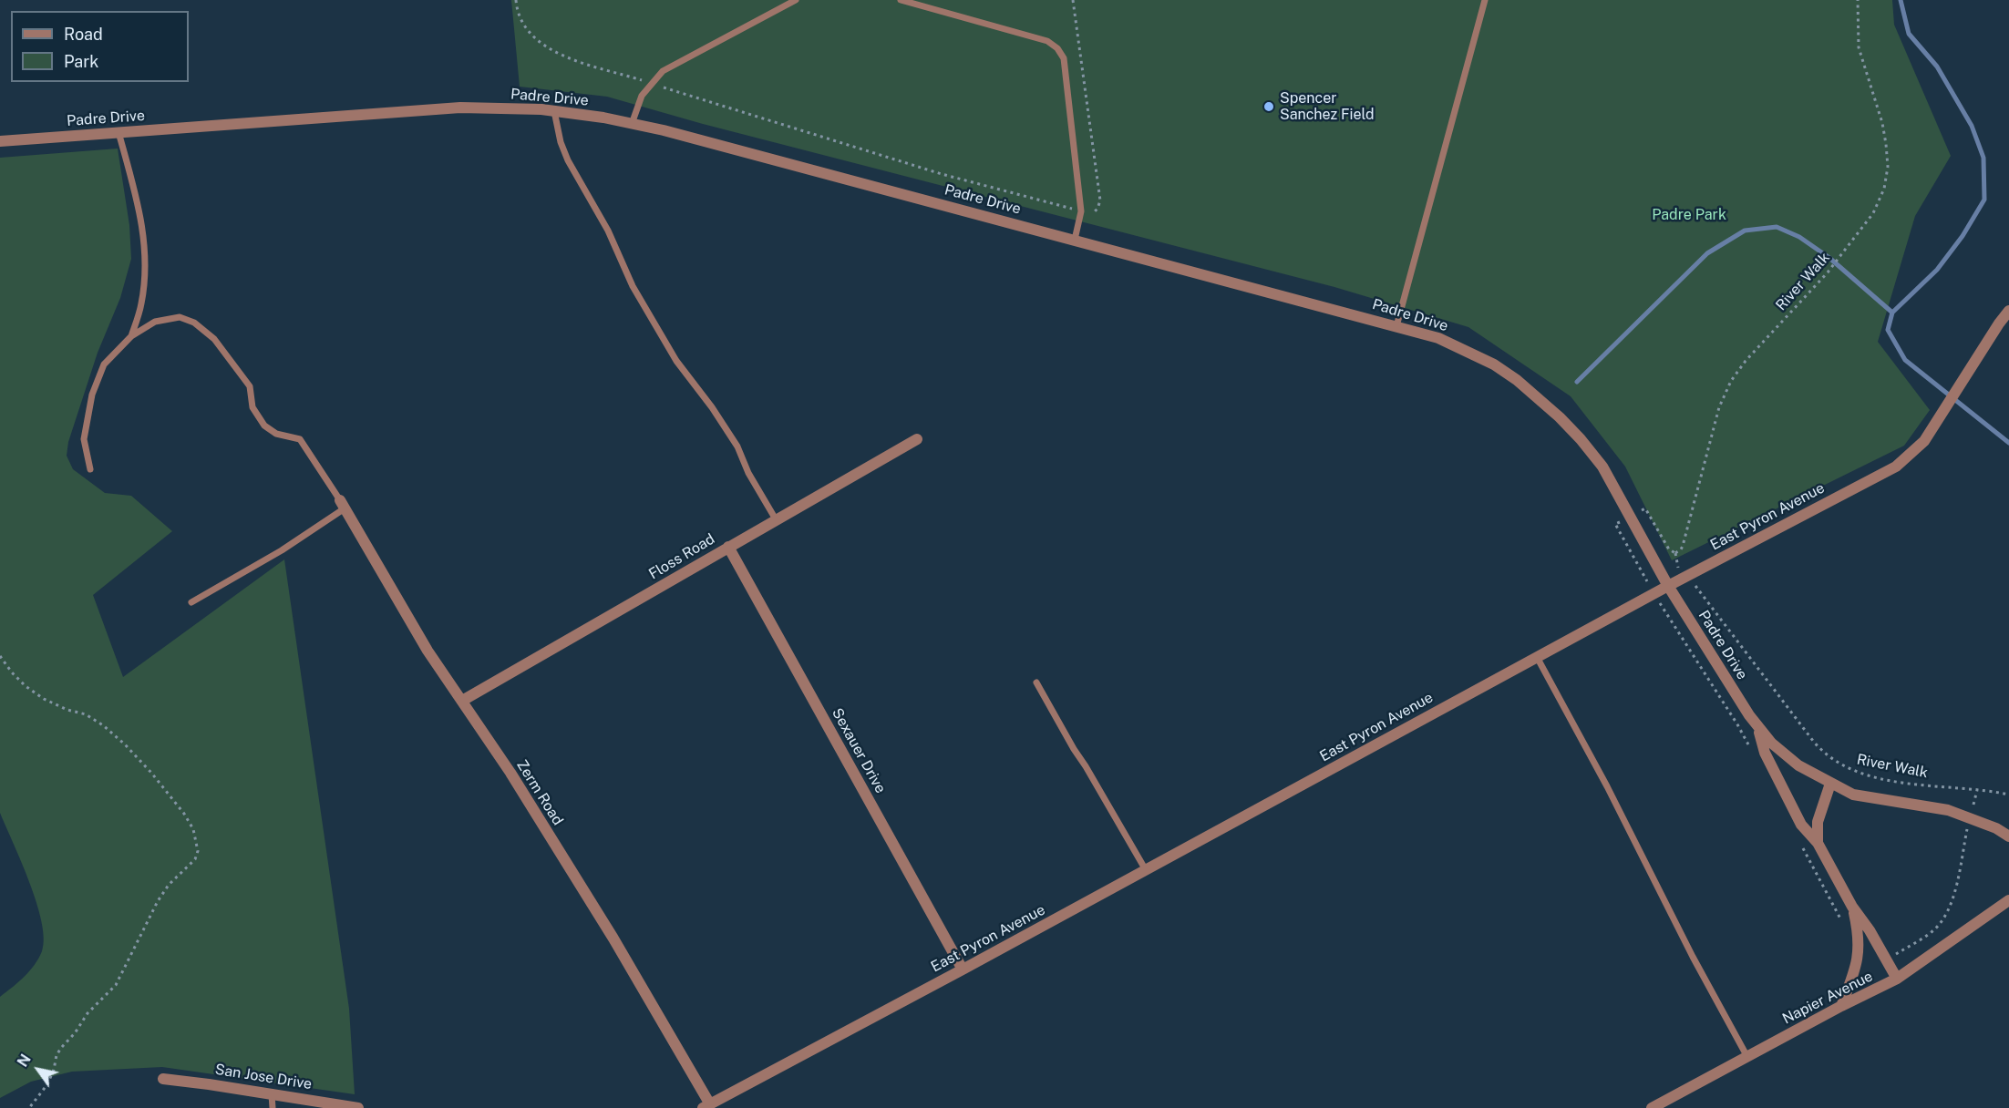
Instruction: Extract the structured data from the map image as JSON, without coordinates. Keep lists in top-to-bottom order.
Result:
{
  "streets": {
    "street": [
      "Padre Drive",
      "East Pyron Avenue",
      "Floss Road",
      "Sexauer Drive",
      "Zerm Road",
      "Napier Avenue",
      "San Jose Drive"
    ],
    "path": ["River Walk"]
  },
  "crossings": [
    ["Padre Drive", "East Pyron Avenue"],
    ["Padre Drive", "Napier Avenue"],
    ["East Pyron Avenue", "Sexauer Drive"],
    ["East Pyron Avenue", "Zerm Road"],
    ["Floss Road", "Sexauer Drive"],
    ["Floss Road", "Zerm Road"]
  ],
  "parks": ["Padre Park"],
  "places": ["Spencer Sanchez Field"],
  "legend": ["Road", "Park"],
  "north": "top left"
}
